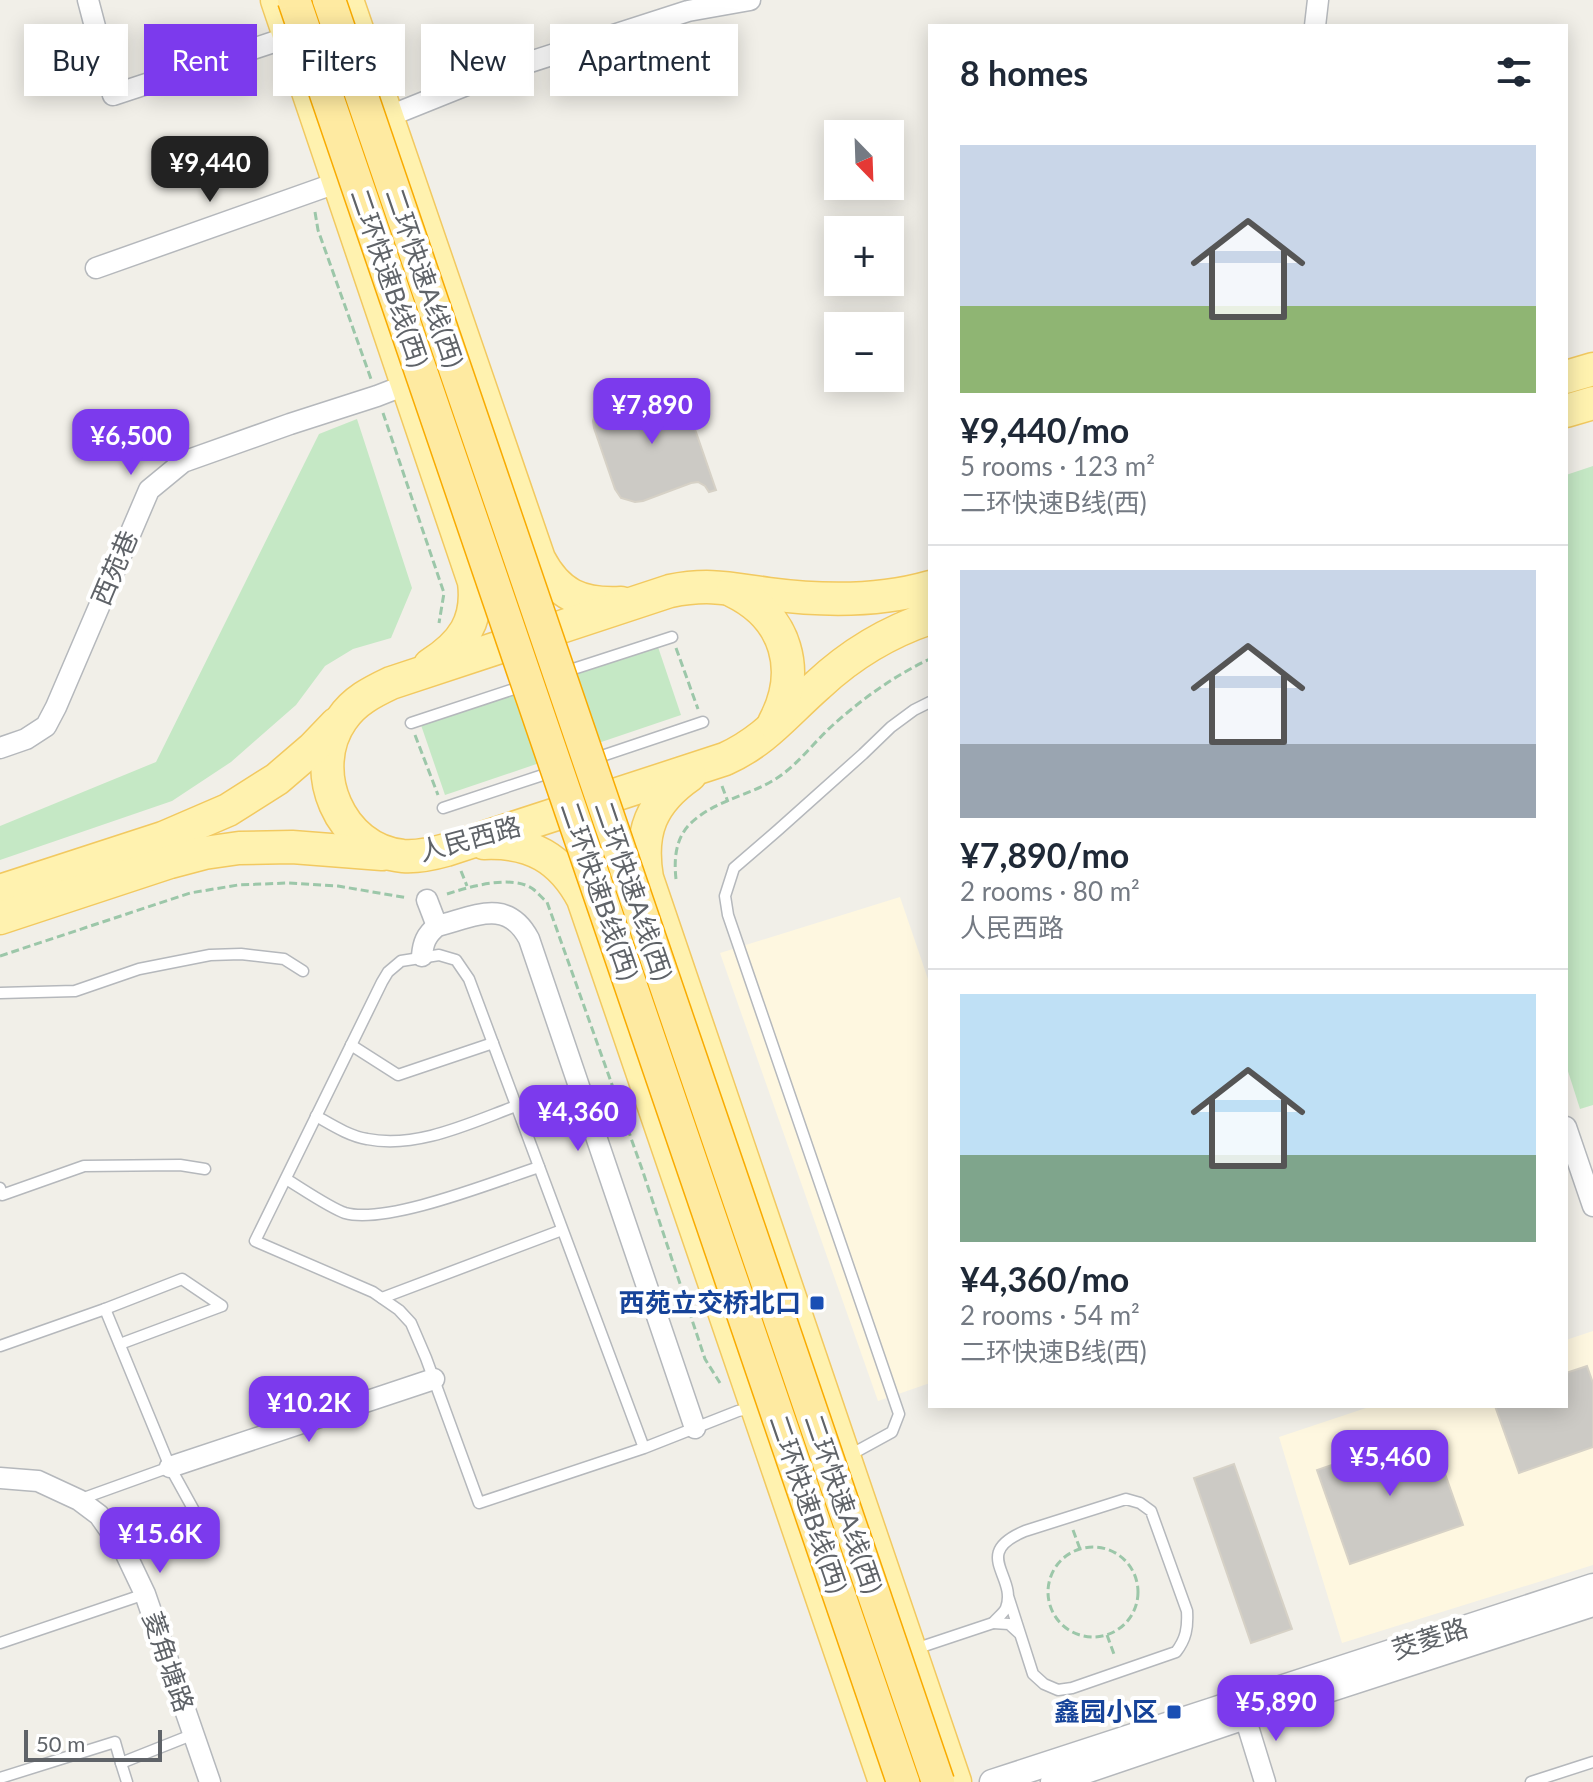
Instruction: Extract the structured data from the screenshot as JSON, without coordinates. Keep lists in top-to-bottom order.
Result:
{
  "streets": {
    "highway": ["二环快速B线(西)", "二环快速A线(西)"],
    "main road": ["人民西路"],
    "street": ["西苑巷", "茭菱路", "菱角塘路"]
  },
  "places": {
    "transit": ["西苑立交桥北口", "鑫园小区"]
  },
  "scale_bar": "50 m",
  "north": "bottom right",
  "page": {
    "chip": [
      "Buy",
      "Rent",
      "Filters",
      "New",
      "Apartment"
    ],
    "heading": "8 homes",
    "map_buttons": ["+", "−"],
    "list": [
      {
        "name": "¥9,440/mo",
        "note": "5 rooms · 123 m² · 二环快速B线(西)"
      },
      {
        "name": "¥7,890/mo",
        "note": "2 rooms · 80 m² · 人民西路"
      },
      {
        "name": "¥4,360/mo",
        "note": "2 rooms · 54 m² · 二环快速B线(西)"
      }
    ],
    "price": [
      "¥9,440",
      "¥7,890",
      "¥6,500",
      "¥4,360",
      "¥10.2K",
      "¥5,460",
      "¥15.6K",
      "¥5,890"
    ],
    "scale": "50 m"
  }
}
